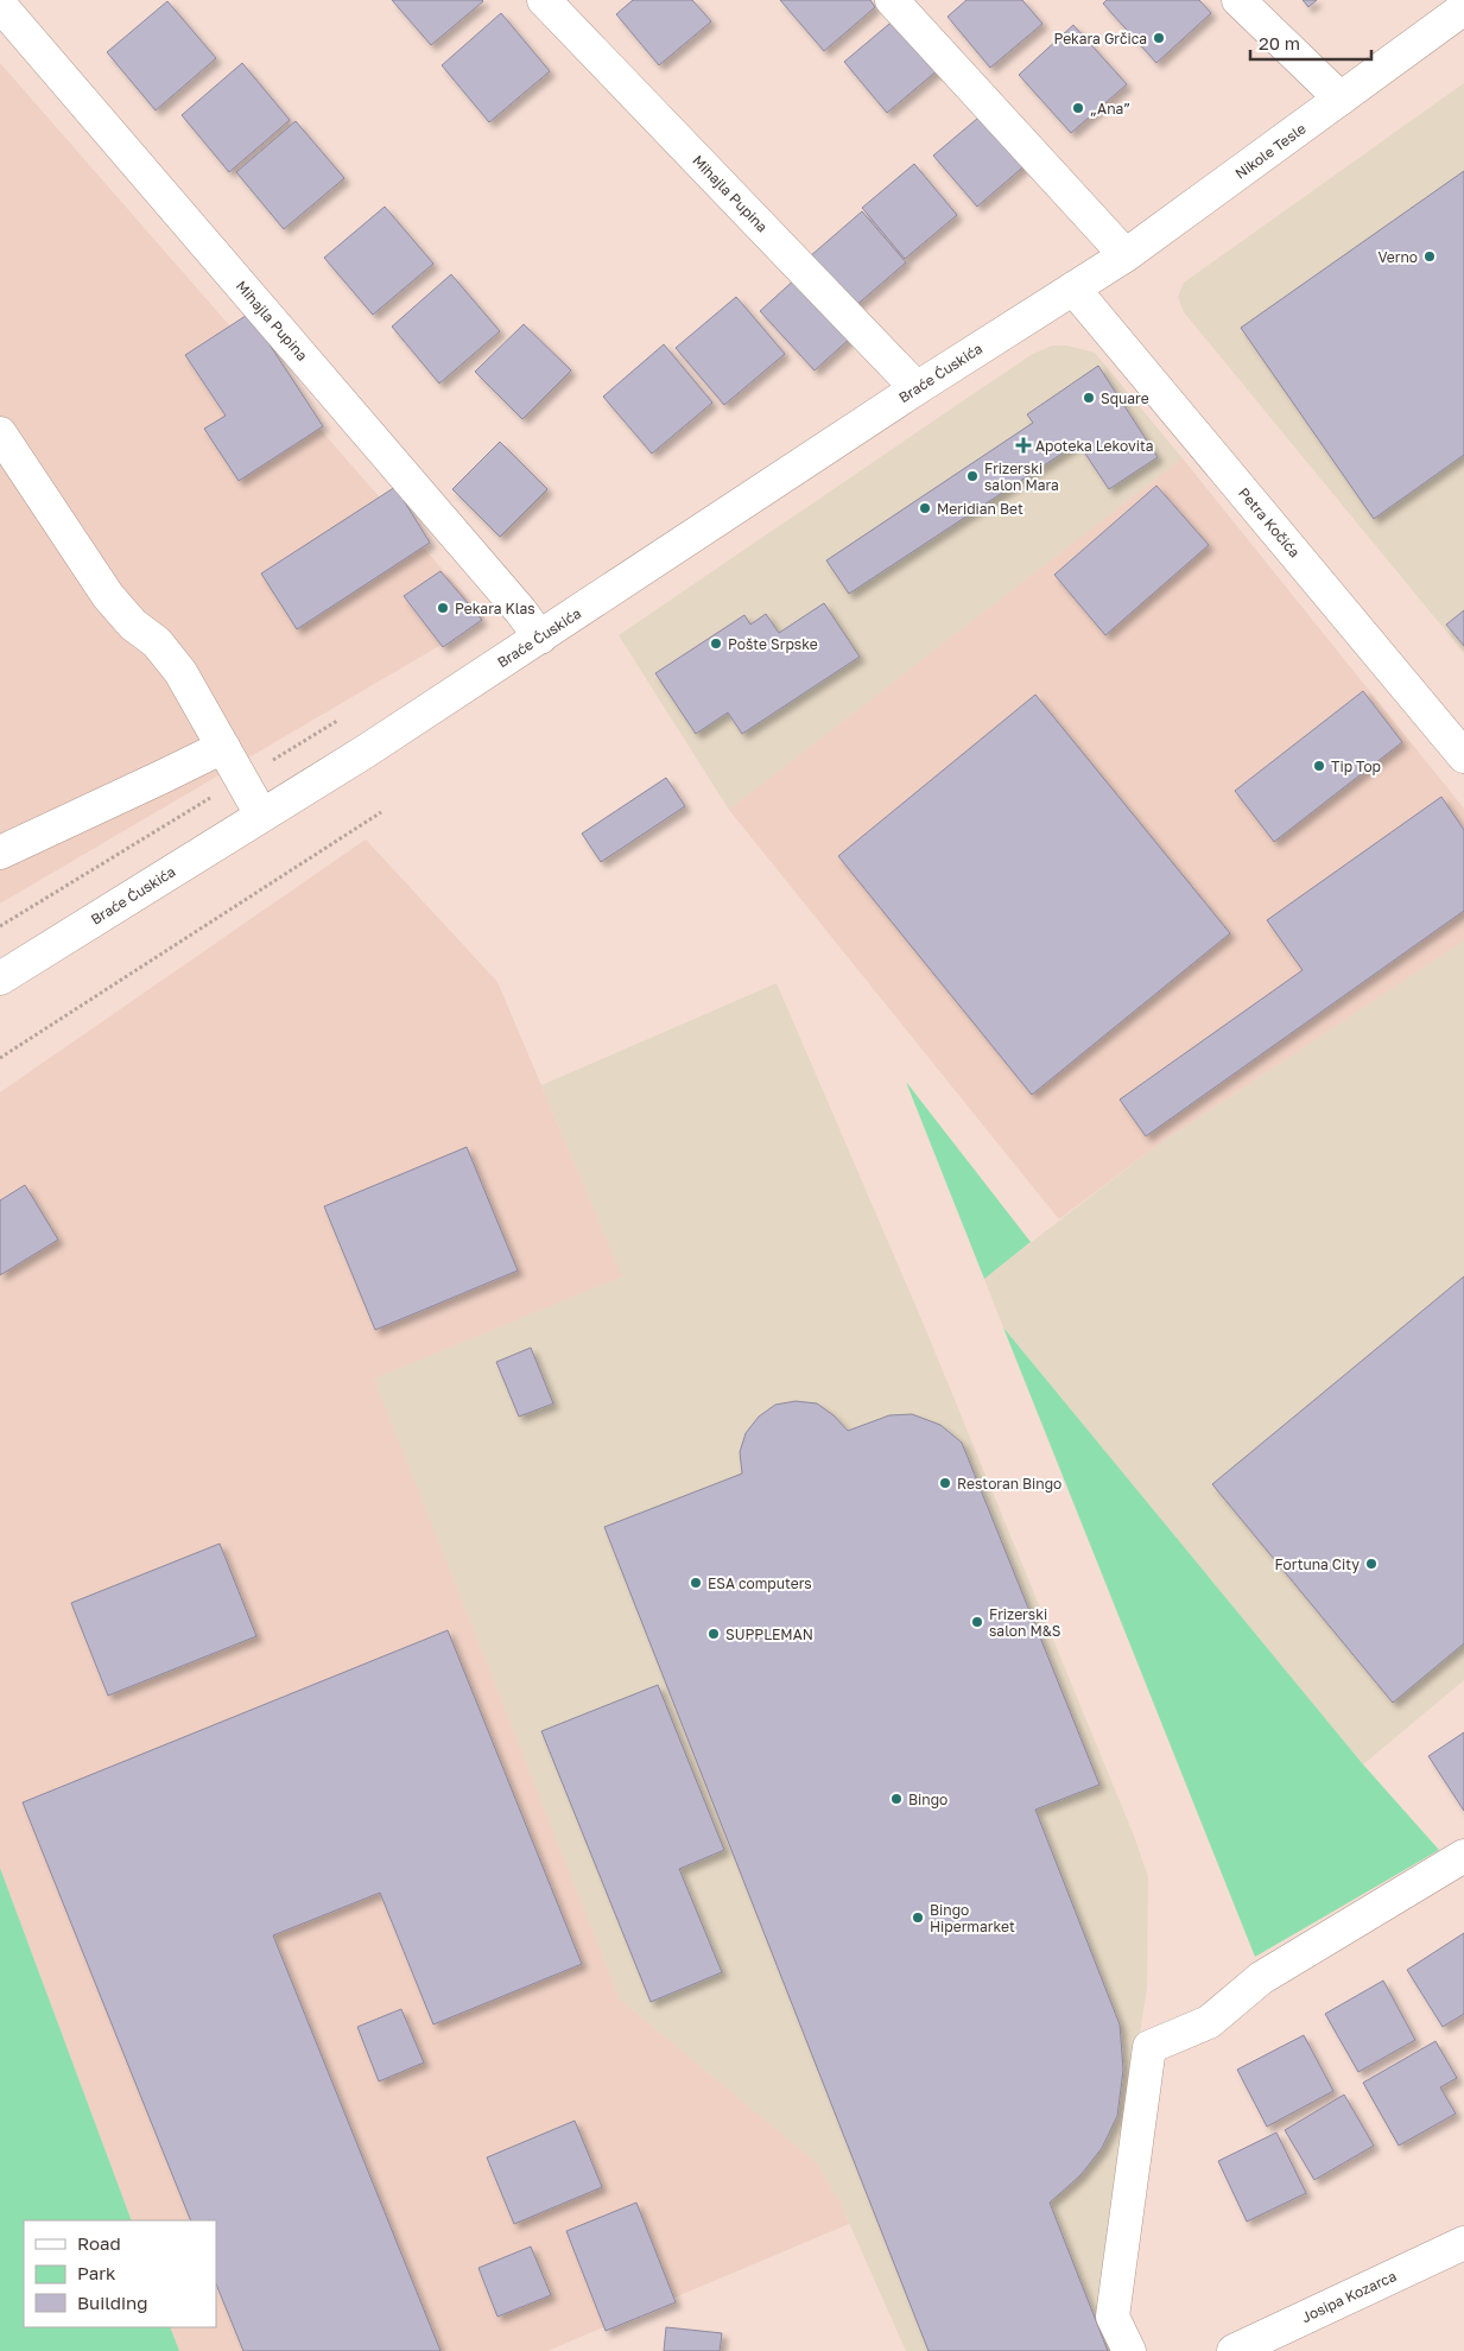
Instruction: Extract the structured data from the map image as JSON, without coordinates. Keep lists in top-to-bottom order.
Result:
{
  "streets": {
    "street": [
      "Nikole Tesle",
      "Mihajla Pupina",
      "Braće Ćuskića",
      "Petra Kočića",
      "Josipa Kozarca"
    ]
  },
  "crossings": [
    ["Nikole Tesle", "Braće Ćuskića"],
    ["Nikole Tesle", "Petra Kočića"],
    ["Mihajla Pupina", "Braće Ćuskića"],
    ["Braće Ćuskića", "Petra Kočića"]
  ],
  "places": {
    "other": [
      "Pekara Grčica",
      "„Ana”",
      "Verno",
      "Square",
      "Frizerski salon Mara",
      "Meridian Bet",
      "Pekara Klas",
      "Pošte Srpske",
      "Tip Top",
      "Restoran Bingo",
      "Fortuna City",
      "ESA computers",
      "Frizerski salon M&S",
      "SUPPLEMAN",
      "Bingo",
      "Bingo Hipermarket"
    ],
    "health": ["Apoteka Lekovita"]
  },
  "legend": ["Road", "Park", "Building"],
  "scale_bar": "20 m"
}
